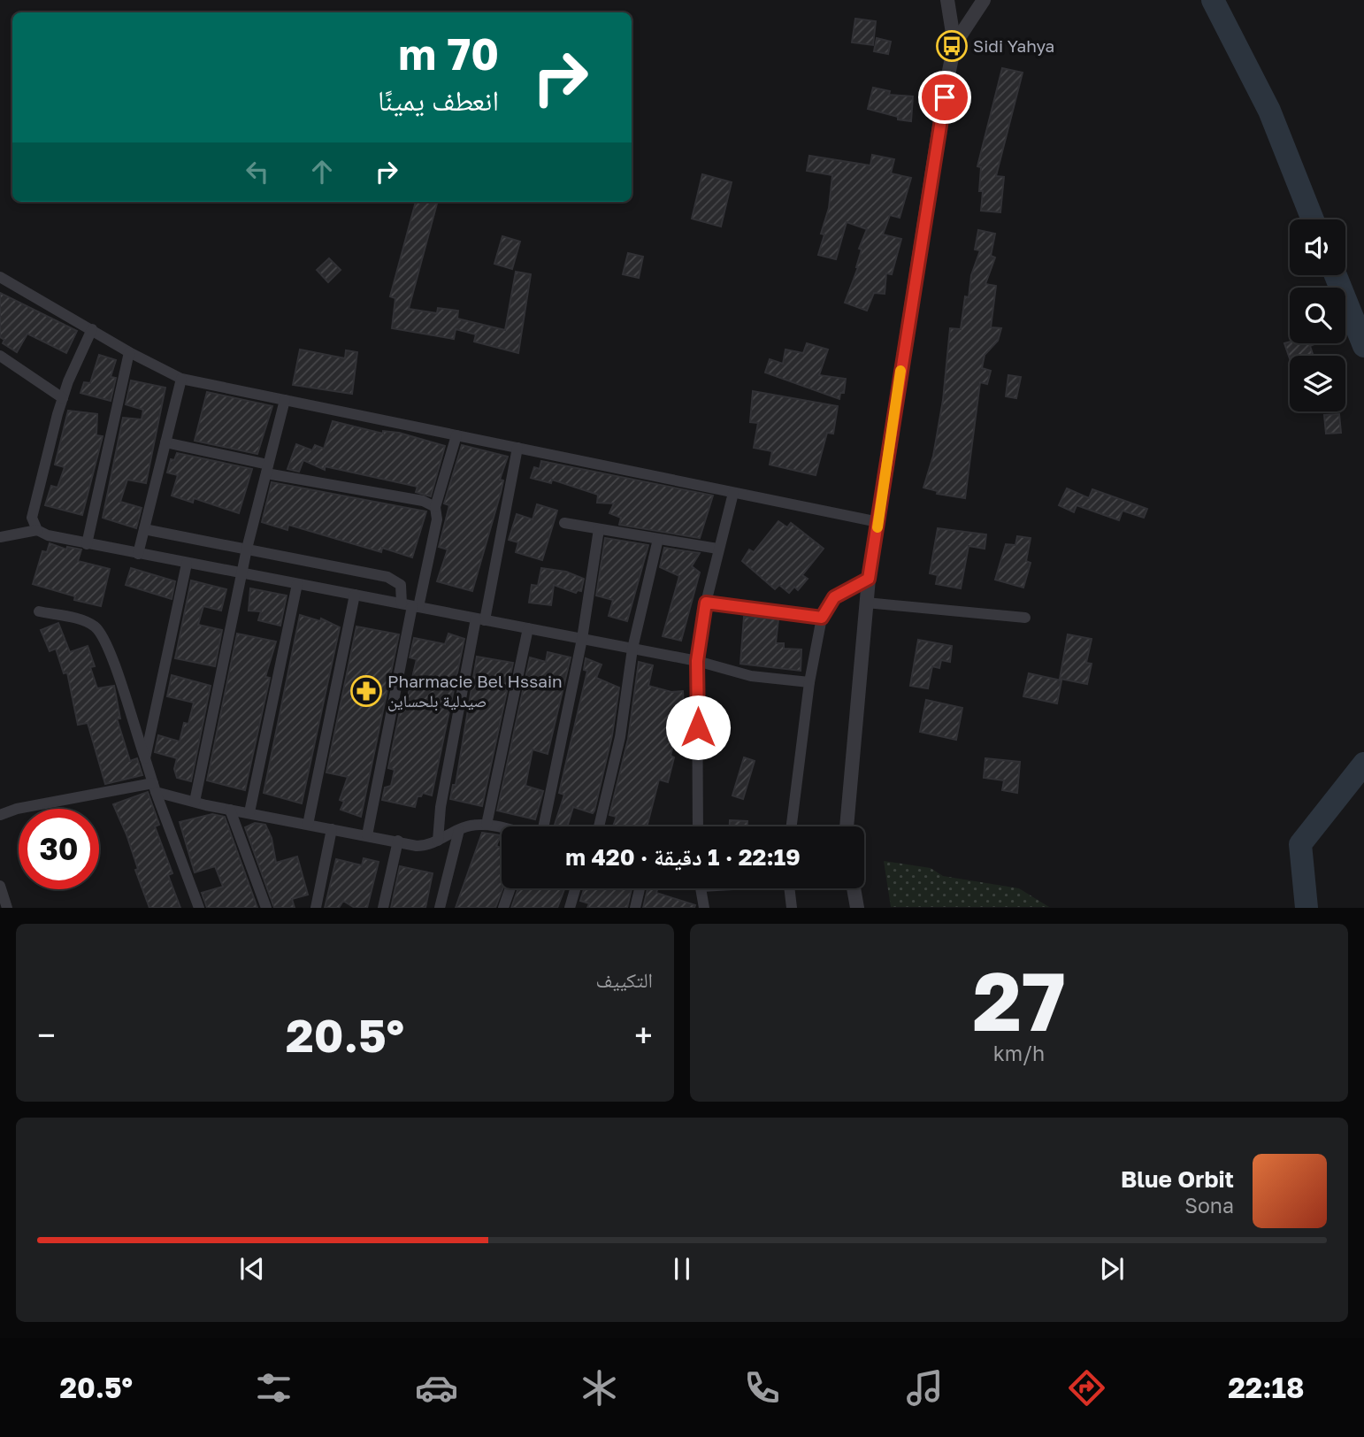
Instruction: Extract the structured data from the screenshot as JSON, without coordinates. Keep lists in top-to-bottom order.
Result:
{
  "places": {
    "bus stop": ["Sidi Yahya"],
    "pharmacy": ["Pharmacie Bel Hssain صيدلية بلحساين"]
  },
  "page": {
    "turn": ["70 m", "انعطف يمينًا"],
    "limit": "30",
    "trip": "22:19 · 1 دقيقة · 420 m",
    "tile": [
      ["27", "km/h"],
      "التكييف"
    ],
    "heat": ["−", "20.5°", "+"],
    "song": ["Blue Orbit", "Sona"],
    "tabs": ["22:18", "20.5°"]
  }
}
